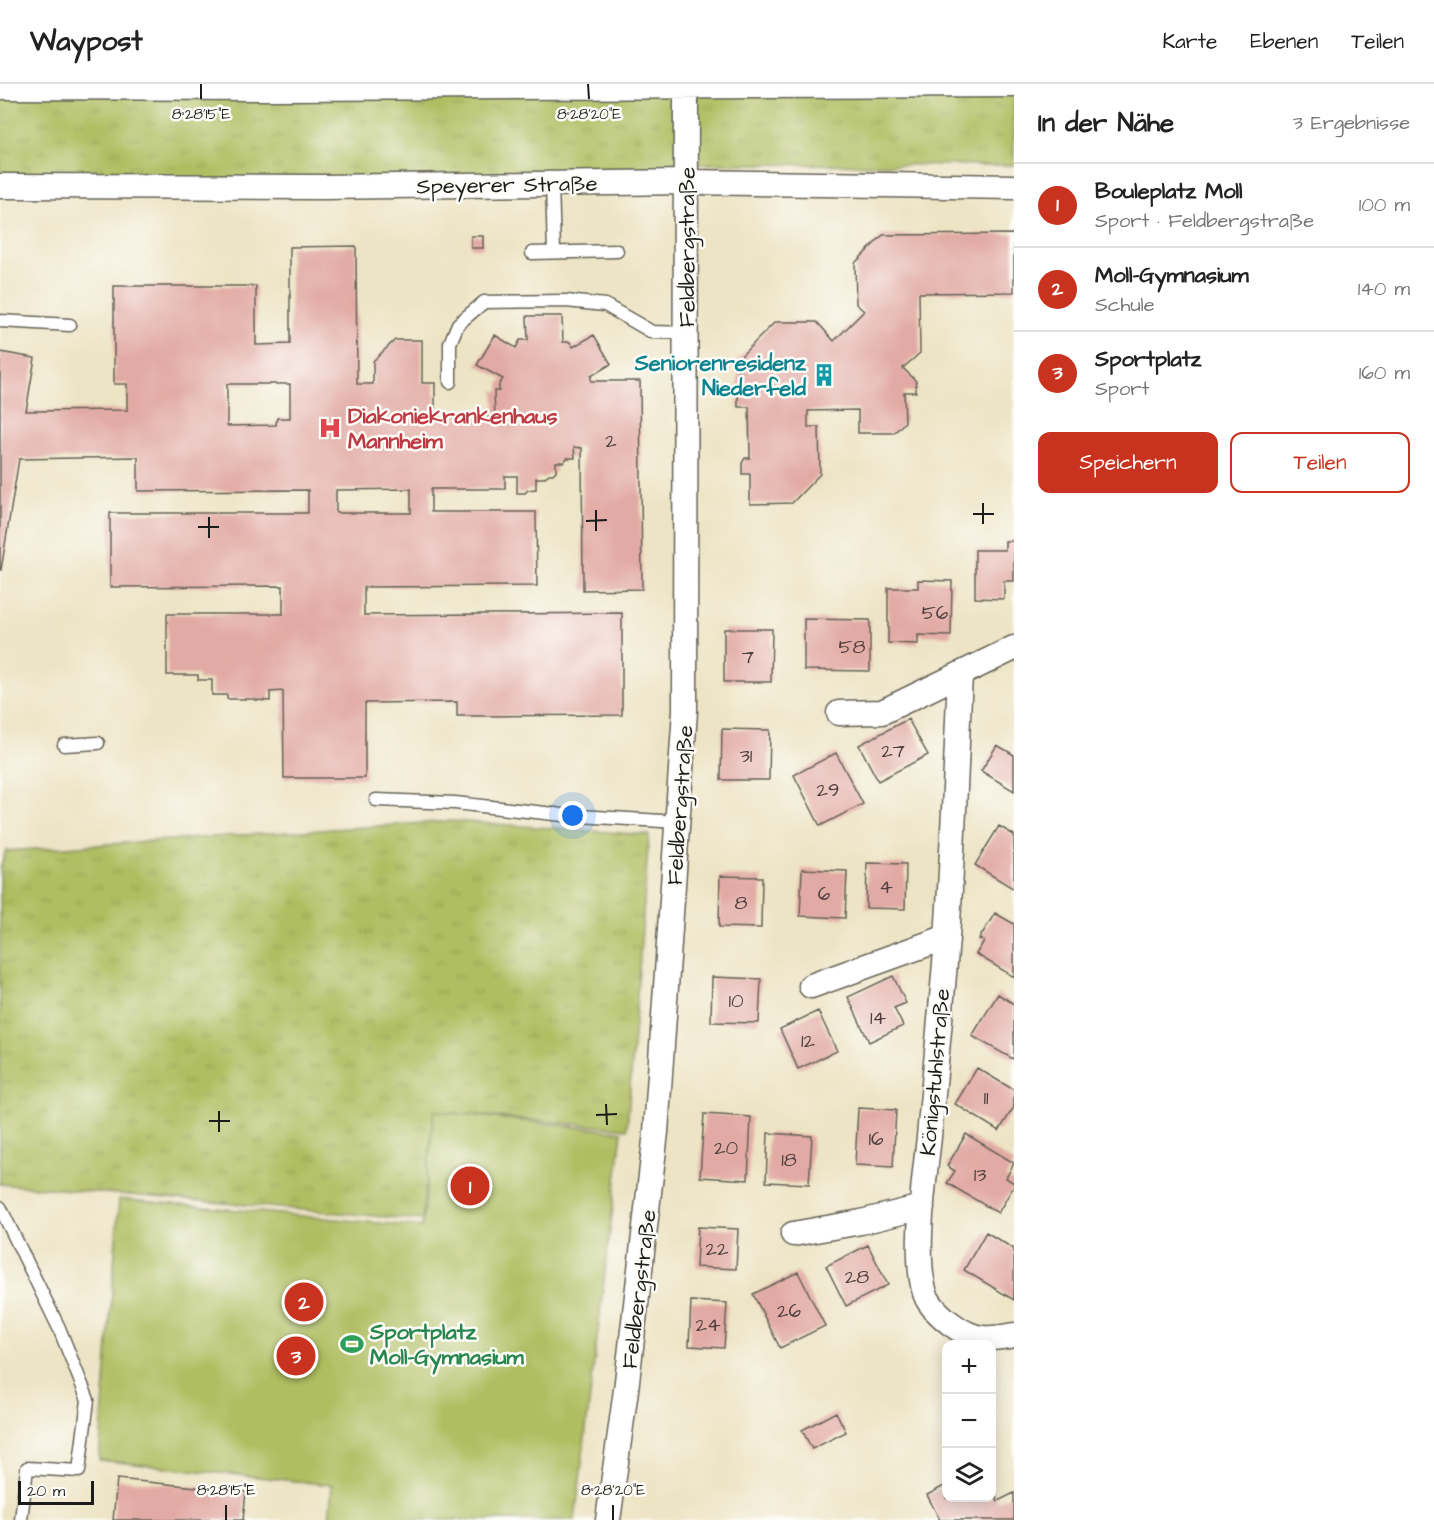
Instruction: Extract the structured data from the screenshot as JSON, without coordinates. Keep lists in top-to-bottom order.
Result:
{
  "streets": {
    "street": ["Speyerer Straße", "Feldbergstraße", "Königstuhlstraße"]
  },
  "crossings": [
    ["Speyerer Straße", "Feldbergstraße"]
  ],
  "places": {
    "building": ["Seniorenresidenz Niederfeld"],
    "hospital": ["Diakoniekrankenhaus Mannheim"],
    "sports": ["Sportplatz Moll-Gymnasium"]
  },
  "house_numbers": [
    "2",
    "56",
    "58",
    "7",
    "27",
    "31",
    "29",
    "4",
    "6",
    "8",
    "10",
    "14",
    "12",
    "11",
    "16",
    "20",
    "18",
    "13",
    "22",
    "28",
    "26",
    "24"
  ],
  "scale_bar": "20 m",
  "page": {
    "header": "Waypost",
    "nav": ["Karte", "Ebenen", "Teilen"],
    "heading": ["In der Nähe", "3 Ergebnisse"],
    "list": [
      {
        "mark": "1",
        "name": "Bouleplatz Moll",
        "note": "Sport · Feldbergstraße",
        "value": "100 m"
      },
      {
        "mark": "2",
        "name": "Moll-Gymnasium",
        "note": "Schule",
        "value": "140 m"
      },
      {
        "mark": "3",
        "name": "Sportplatz",
        "note": "Sport",
        "value": "160 m"
      }
    ],
    "buttons": ["Speichern", "Teilen"],
    "pins": ["1", "2", "3"],
    "map_buttons": ["+", "−"],
    "scale": "20 m"
  },
  "coordinates": ["8°28'15\"E", "8°28'20\"E"]
}
